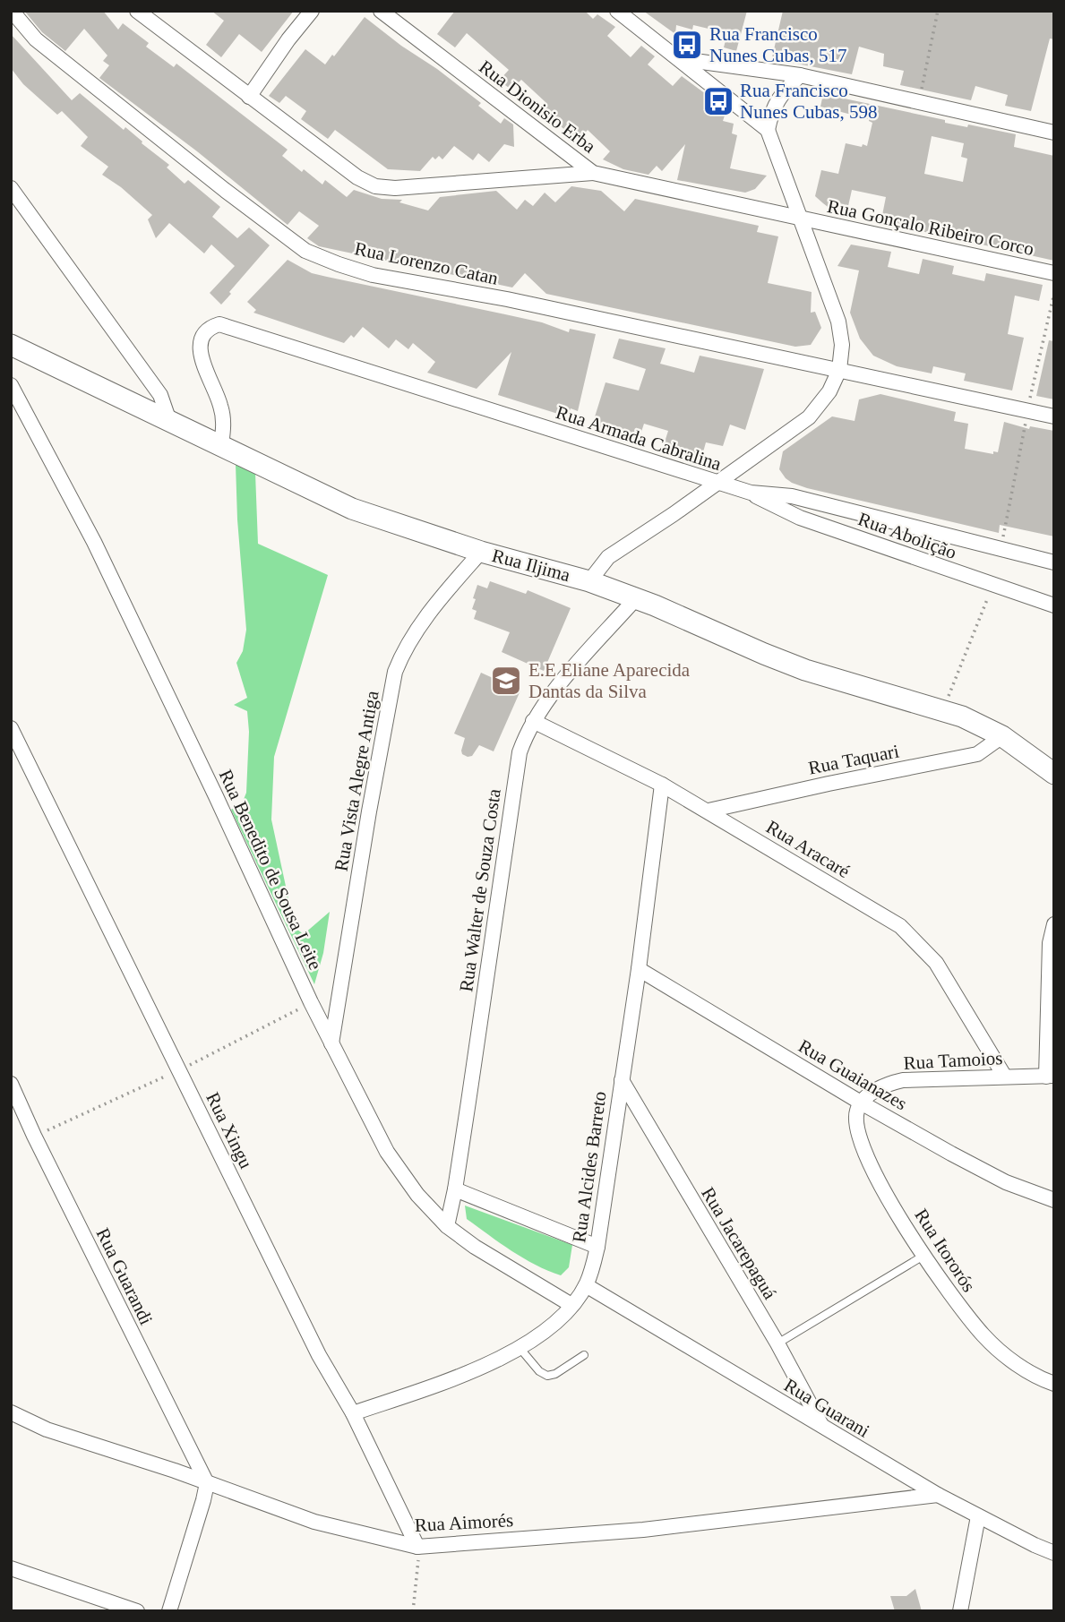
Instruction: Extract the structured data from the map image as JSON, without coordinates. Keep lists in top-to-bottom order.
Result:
{
  "streets": {
    "main road": ["Rua Iljima"],
    "street": [
      "Rua Dionisio Erba",
      "Rua Gonçalo Ribeiro Corco",
      "Rua Lorenzo Catan",
      "Rua Armada Cabralina",
      "Rua Abolição",
      "Rua Taquari",
      "Rua Vista Alegre Antiga",
      "Rua Aracaré",
      "Rua Benedito de Sousa Leite",
      "Rua Walter de Souza Costa",
      "Rua Tamoios",
      "Rua Guaianazes",
      "Rua Xingu",
      "Rua Alcides Barreto",
      "Rua Jacarepaguá",
      "Rua Itororós",
      "Rua Guarandi",
      "Rua Guarani",
      "Rua Aimorés"
    ]
  },
  "crossings": [
    ["Rua Dionisio Erba", "Rua Gonçalo Ribeiro Corco"],
    ["Rua Armada Cabralina", "Rua Abolição"],
    ["Rua Armada Cabralina", "Rua Iljima"],
    ["Rua Iljima", "Rua Taquari"],
    ["Rua Iljima", "Rua Vista Alegre Antiga"],
    ["Rua Iljima", "Rua Walter de Souza Costa"],
    ["Rua Taquari", "Rua Aracaré"],
    ["Rua Vista Alegre Antiga", "Rua Benedito de Sousa Leite"],
    ["Rua Aracaré", "Rua Walter de Souza Costa"],
    ["Rua Aracaré", "Rua Tamoios"],
    ["Rua Aracaré", "Rua Alcides Barreto"],
    ["Rua Benedito de Sousa Leite", "Rua Walter de Souza Costa"],
    ["Rua Benedito de Sousa Leite", "Rua Alcides Barreto"],
    ["Rua Tamoios", "Rua Guaianazes"],
    ["Rua Tamoios", "Rua Itororós"],
    ["Rua Guaianazes", "Rua Alcides Barreto"],
    ["Rua Guaianazes", "Rua Itororós"],
    ["Rua Xingu", "Rua Alcides Barreto"],
    ["Rua Xingu", "Rua Aimorés"],
    ["Rua Alcides Barreto", "Rua Jacarepaguá"],
    ["Rua Alcides Barreto", "Rua Guarani"],
    ["Rua Jacarepaguá", "Rua Guarani"],
    ["Rua Guarandi", "Rua Aimorés"],
    ["Rua Guarani", "Rua Aimorés"]
  ],
  "places": {
    "bus stop": ["Rua Francisco Nunes Cubas, 517", "Rua Francisco Nunes Cubas, 598"],
    "school or university": ["E.E Eliane Aparecida Dantas da Silva"]
  }
}
